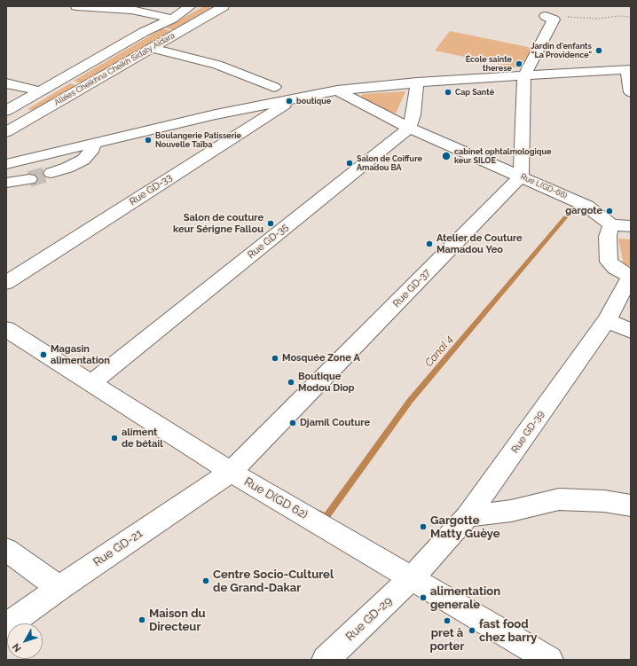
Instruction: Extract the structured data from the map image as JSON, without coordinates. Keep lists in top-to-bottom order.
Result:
{
  "streets": {
    "street": [
      "Allées Cheikhna Cheikh Sidaty Aîdara",
      "Rue L(GD-66)",
      "Rue GD-33",
      "Rue GD-35",
      "Rue GD-37",
      "Rue GD-39",
      "Rue D(GD 62)",
      "Rue GD-21",
      "Rue GD-29"
    ]
  },
  "crossings": [
    ["Rue L(GD-66)", "Rue GD-35"],
    ["Rue L(GD-66)", "Rue GD-37"],
    ["Rue GD-35", "Rue D(GD 62)"],
    ["Rue GD-37", "Rue D(GD 62)"],
    ["Rue GD-37", "Rue GD-21"],
    ["Rue GD-39", "Rue D(GD 62)"],
    ["Rue GD-39", "Rue GD-29"],
    ["Rue D(GD 62)", "Rue GD-21"],
    ["Rue D(GD 62)", "Rue GD-29"]
  ],
  "water": ["Canal 4"],
  "places": [
    "Jardin d'enfants \"La Providence\"",
    "École sainte therese",
    "Cap Santé",
    "boutique",
    "Boulangerie Patisserie Nouvelle Taïba",
    "cabinet ophtalmologique keur SILOE",
    "Salon de Coiffure Amadou BA",
    "gargote",
    "Salon de couture keur Sérigne Fallou",
    "Atelier de Couture Mamadou Yeo",
    "Magasin alimentation",
    "Mosquée Zone A",
    "Boutique Modou Diop",
    "Djamil Couture",
    "aliment de bétail",
    "Gargotte Matty Guèye",
    "Centre Socio-Culturel de Grand-Dakar",
    "alimentation generale",
    "Maison du Directeur",
    "pret à porter",
    "fast food chez barry"
  ],
  "north": "bottom left"
}
